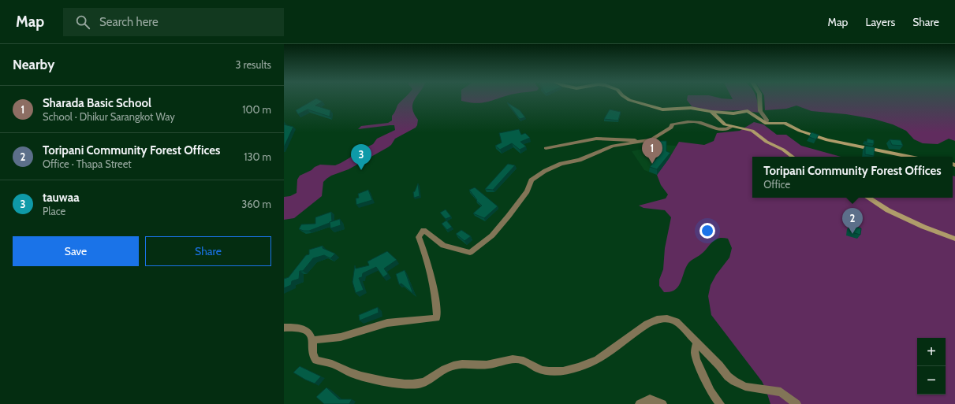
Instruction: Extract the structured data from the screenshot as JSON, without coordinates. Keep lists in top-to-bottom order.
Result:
{
  "page": {
    "header": "Map",
    "search": "Search here",
    "nav": ["Map", "Layers", "Share"],
    "heading": ["Nearby", "3 results"],
    "list": [
      {
        "mark": "1",
        "name": "Sharada Basic School",
        "note": "School · Dhikur Sarangkot Way",
        "value": "100 m"
      },
      {
        "mark": "2",
        "name": "Toripani Community Forest Offices",
        "note": "Office · Thapa Street",
        "value": "130 m"
      },
      {
        "mark": "3",
        "name": "tauwaa",
        "note": "Place",
        "value": "360 m"
      }
    ],
    "pins": ["1", "3", "2"],
    "popup": ["Toripani Community Forest Offices", "Office"],
    "buttons": ["Save", "Share"],
    "map_buttons": ["+", "−"]
  }
}
